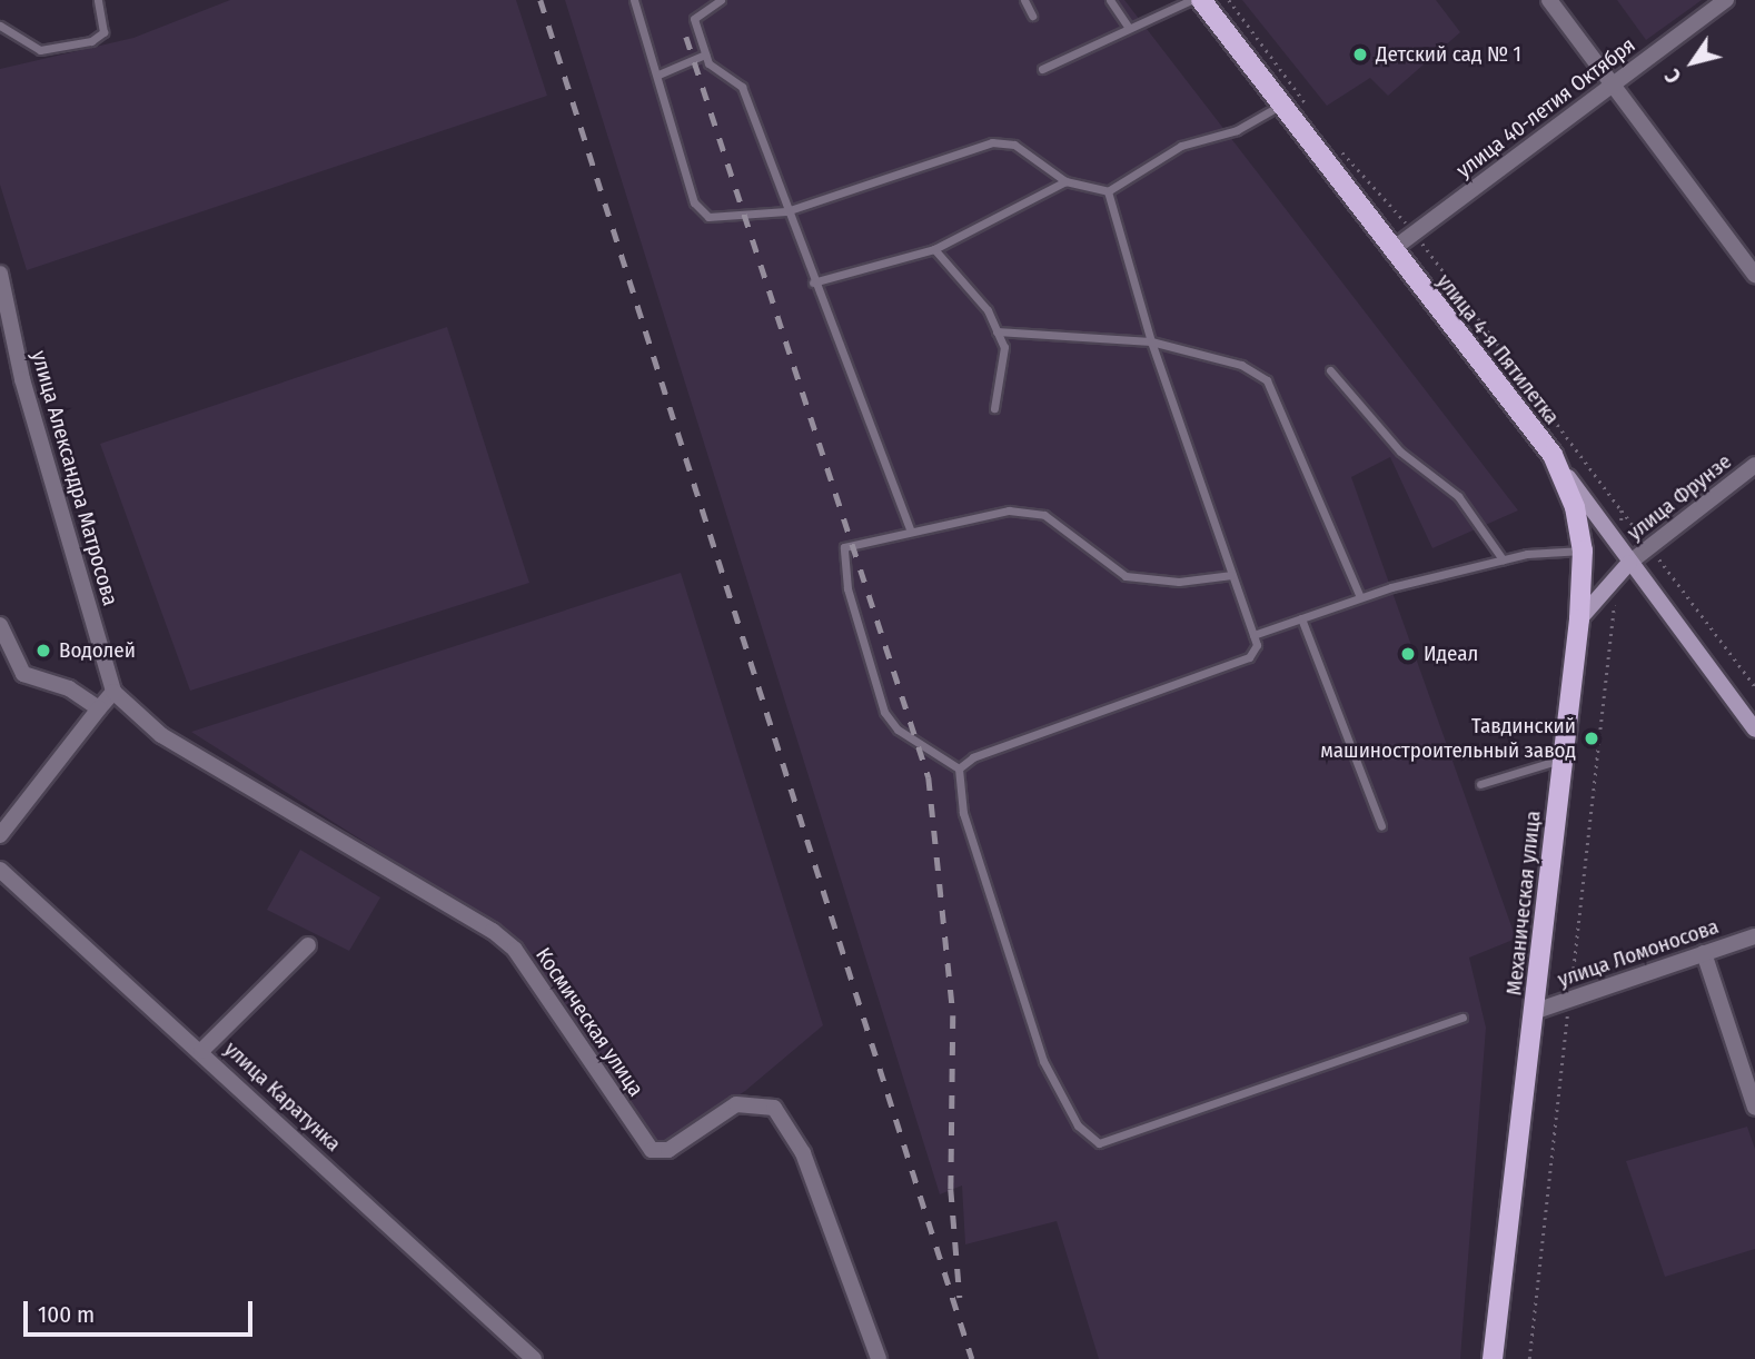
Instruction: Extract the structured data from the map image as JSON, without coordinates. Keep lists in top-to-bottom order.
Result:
{
  "streets": {
    "main road": ["улица 4-я Пятилетка", "Механическая улица"],
    "street": [
      "улица 40-летия Октября",
      "улица Александра Матросова",
      "улица Фрунзе",
      "улица Ломоносова",
      "Космическая улица",
      "улица Каратунка"
    ]
  },
  "crossings": [
    ["улица 40-летия Октября", "улица 4-я Пятилетка"],
    ["улица 4-я Пятилетка", "улица Фрунзе"],
    ["улица 4-я Пятилетка", "Механическая улица"],
    ["улица Александра Матросова", "Космическая улица"],
    ["Механическая улица", "улица Ломоносова"]
  ],
  "places": [
    "Детский сад № 1",
    "Водолей",
    "Идеал",
    "Тавдинский машиностроительный завод"
  ],
  "scale_bar": "100 m",
  "north": "bottom left"
}
